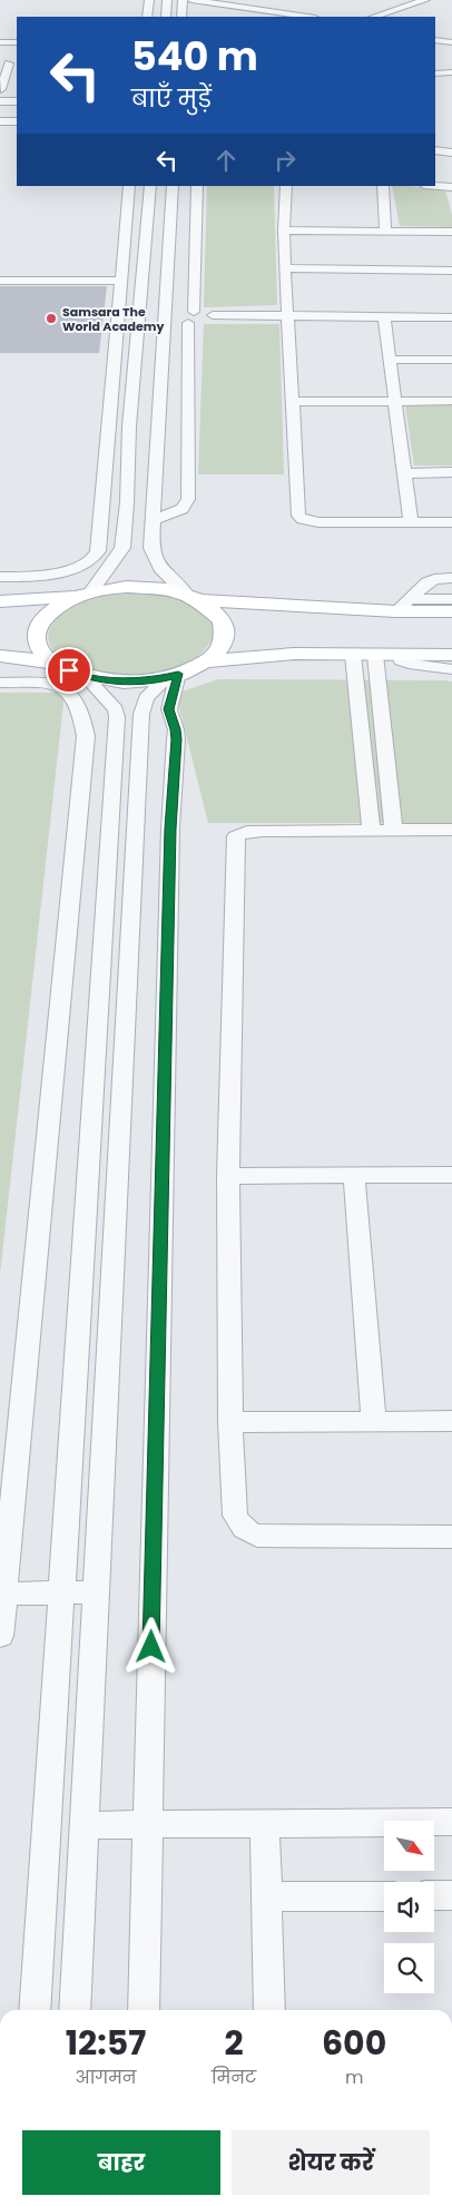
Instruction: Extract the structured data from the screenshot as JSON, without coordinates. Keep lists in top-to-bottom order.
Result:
{
  "places": ["Samsara The World Academy"],
  "north": "bottom right",
  "page": {
    "turn": ["540 m", "बाएँ मुड़ें"],
    "eta": [
      "12:57",
      "आगमन",
      "2",
      "मिनट",
      "600",
      "m"
    ],
    "buttons": ["बाहर", "शेयर करें"]
  }
}
